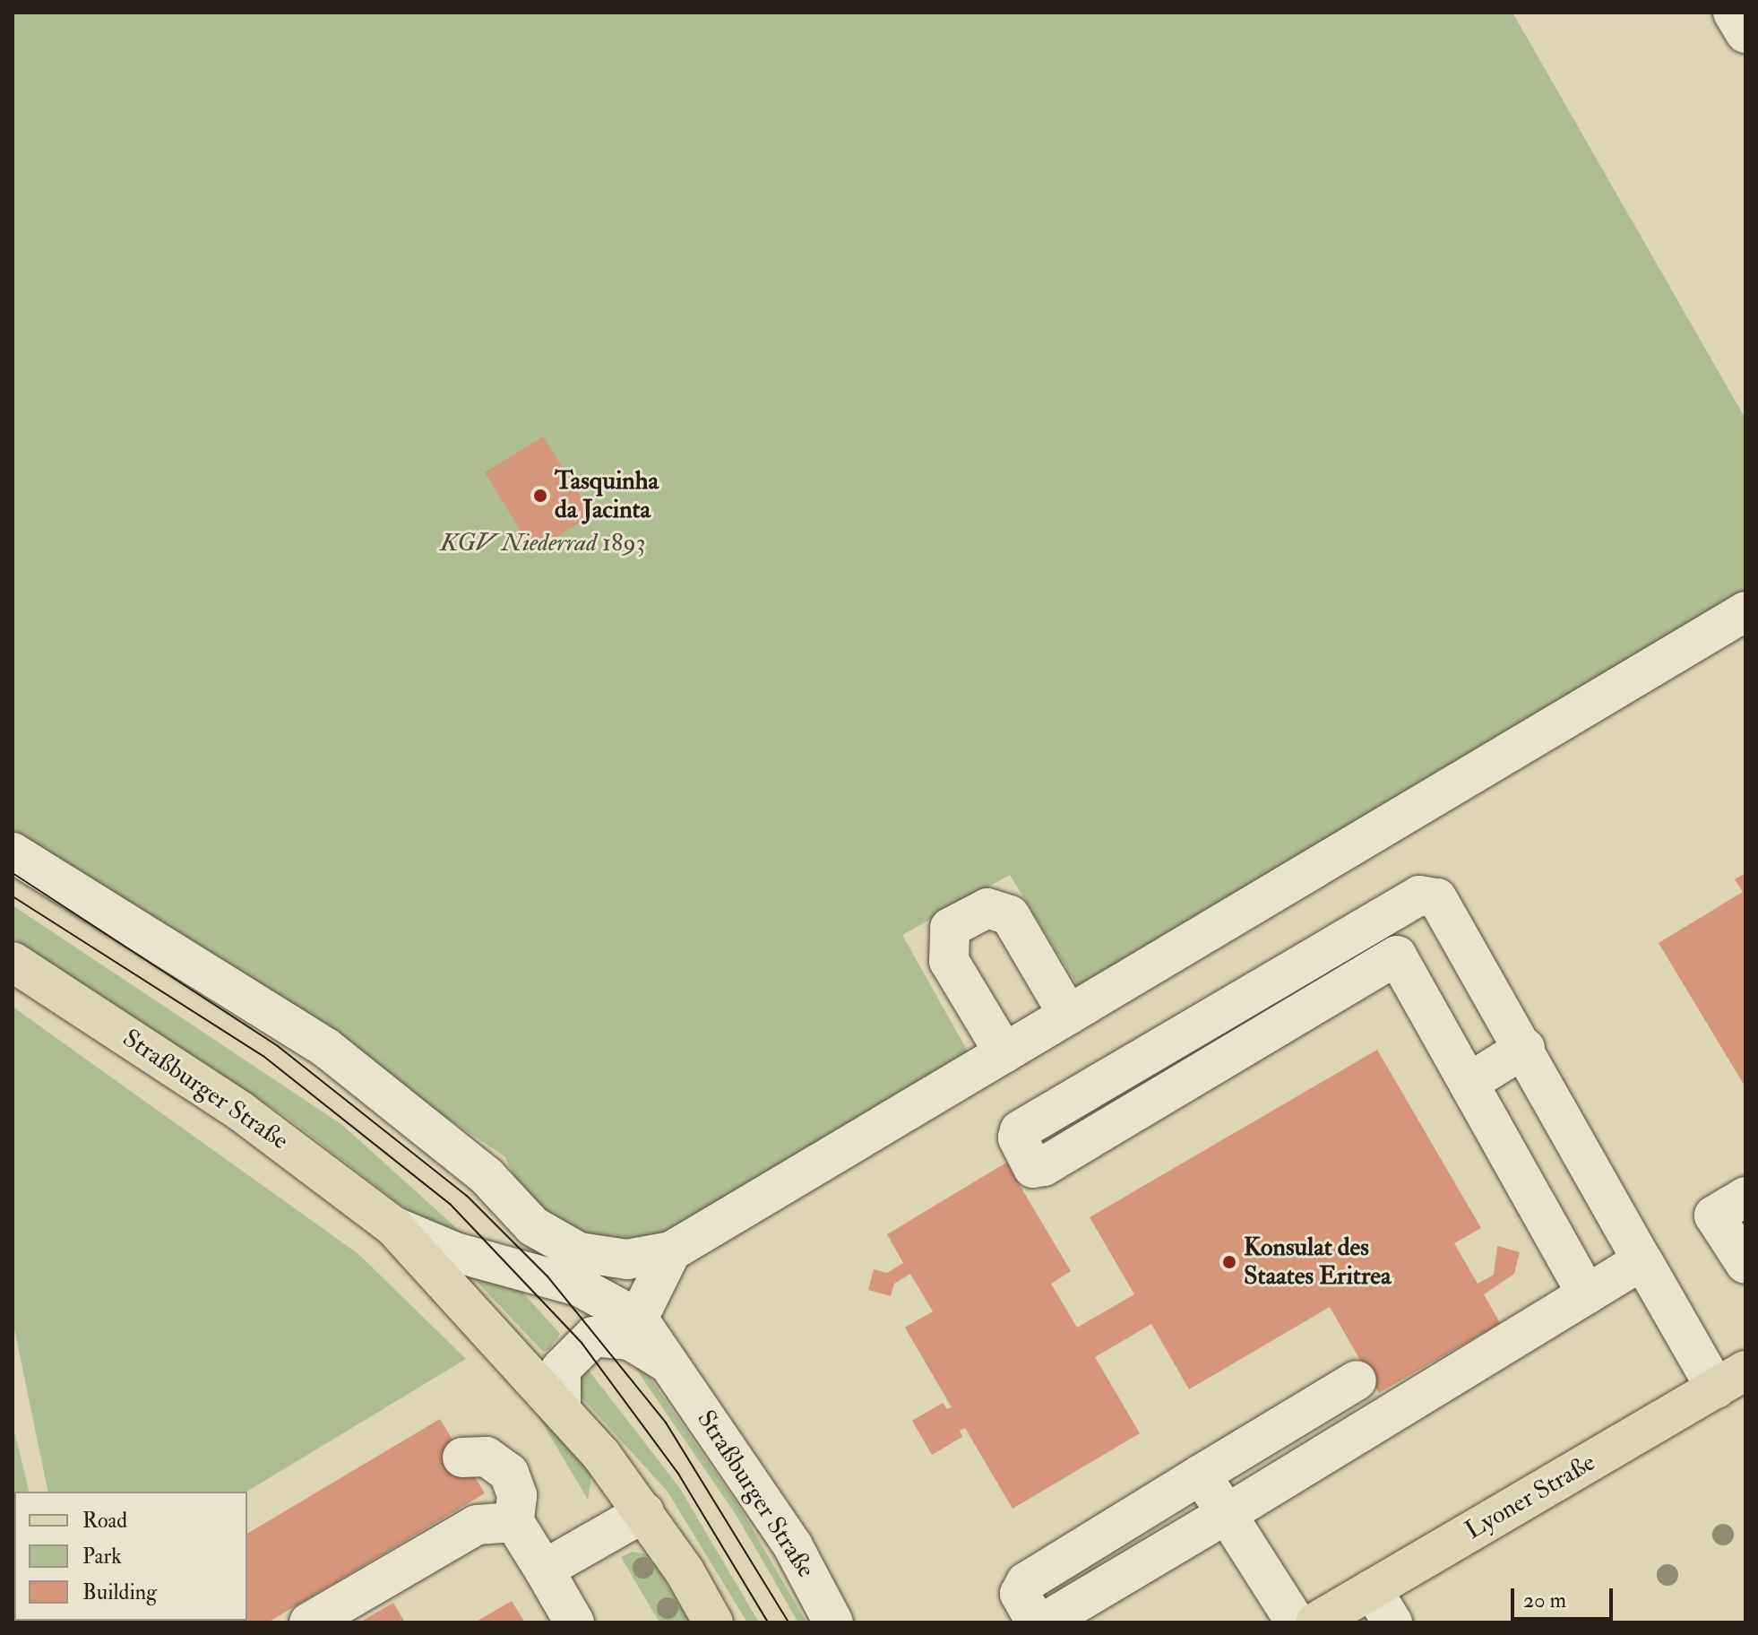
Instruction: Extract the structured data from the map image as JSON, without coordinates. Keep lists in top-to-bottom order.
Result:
{
  "streets": {
    "main road": ["Straßburger Straße", "Lyoner Straße"]
  },
  "parks": ["KGV Niederrad 1893"],
  "places": ["Tasquinha da Jacinta", "Konsulat des Staates Eritrea"],
  "legend": ["Road", "Park", "Building"],
  "scale_bar": "20 m"
}
